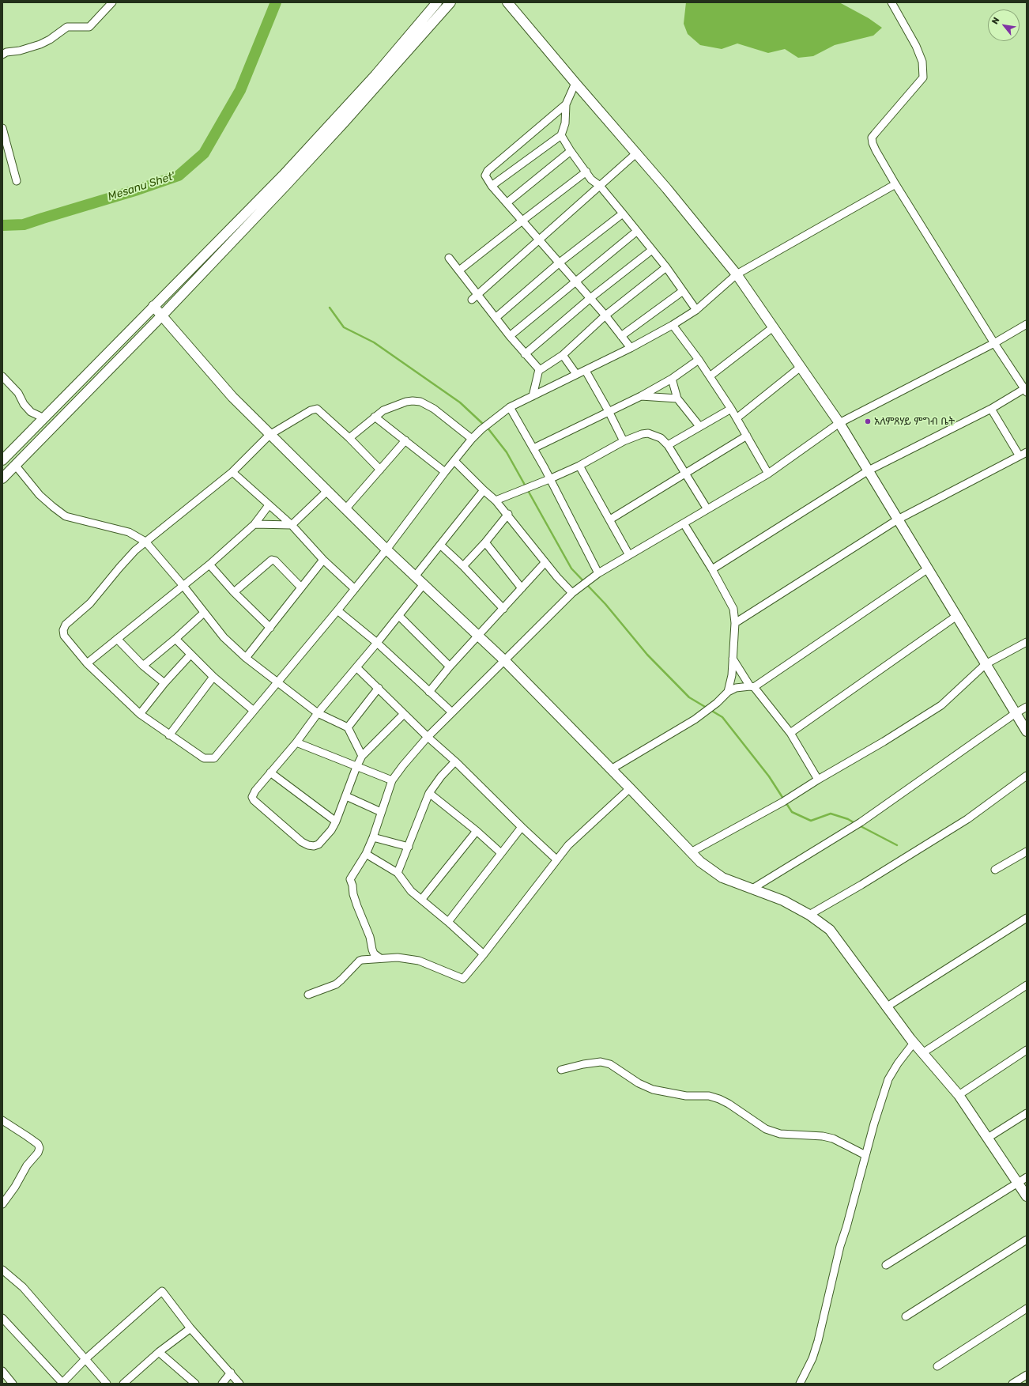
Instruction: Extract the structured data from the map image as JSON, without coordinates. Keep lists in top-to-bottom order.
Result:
{
  "water": ["Mesanu Shet'"],
  "places": ["አለምጸሃይ ምግብ ቤት"],
  "north": "top left"
}
